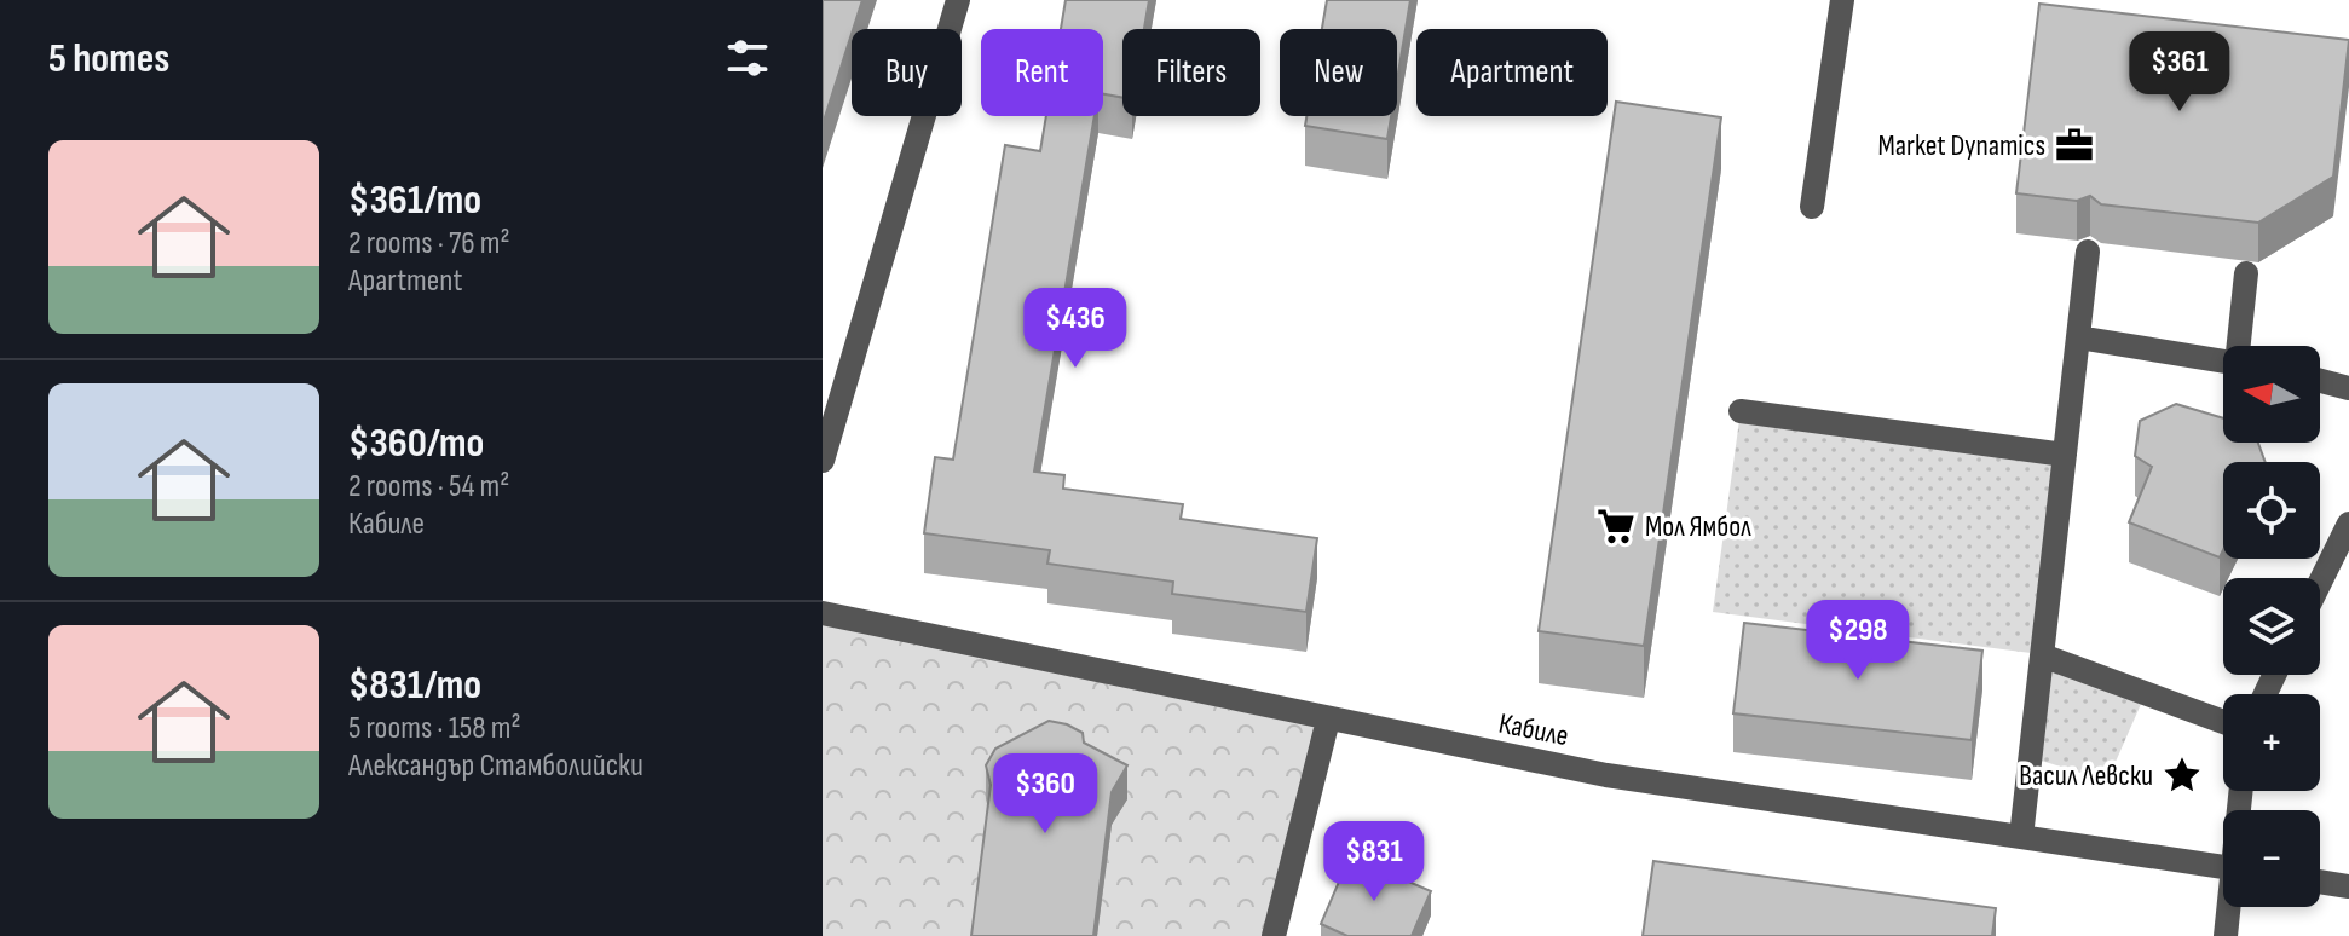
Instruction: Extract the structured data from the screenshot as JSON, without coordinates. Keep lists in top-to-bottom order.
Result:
{
  "streets": {
    "street": ["Кабиле"]
  },
  "places": {
    "office": ["Market Dynamics"],
    "supermarket": ["Мол Ямбол"],
    "place": ["Васил Левски"]
  },
  "north": "left",
  "page": {
    "heading": "5 homes",
    "chip": [
      "Buy",
      "Rent",
      "Filters",
      "New",
      "Apartment"
    ],
    "price": [
      "$361",
      "$436",
      "$298",
      "$360",
      "$831"
    ],
    "list": [
      {
        "name": "$361/mo",
        "note": "2 rooms · 76 m² · Apartment"
      },
      {
        "name": "$360/mo",
        "note": "2 rooms · 54 m² · Кабиле"
      },
      {
        "name": "$831/mo",
        "note": "5 rooms · 158 m² · Александър Стамболийски"
      }
    ],
    "map_buttons": ["+", "−"]
  }
}
